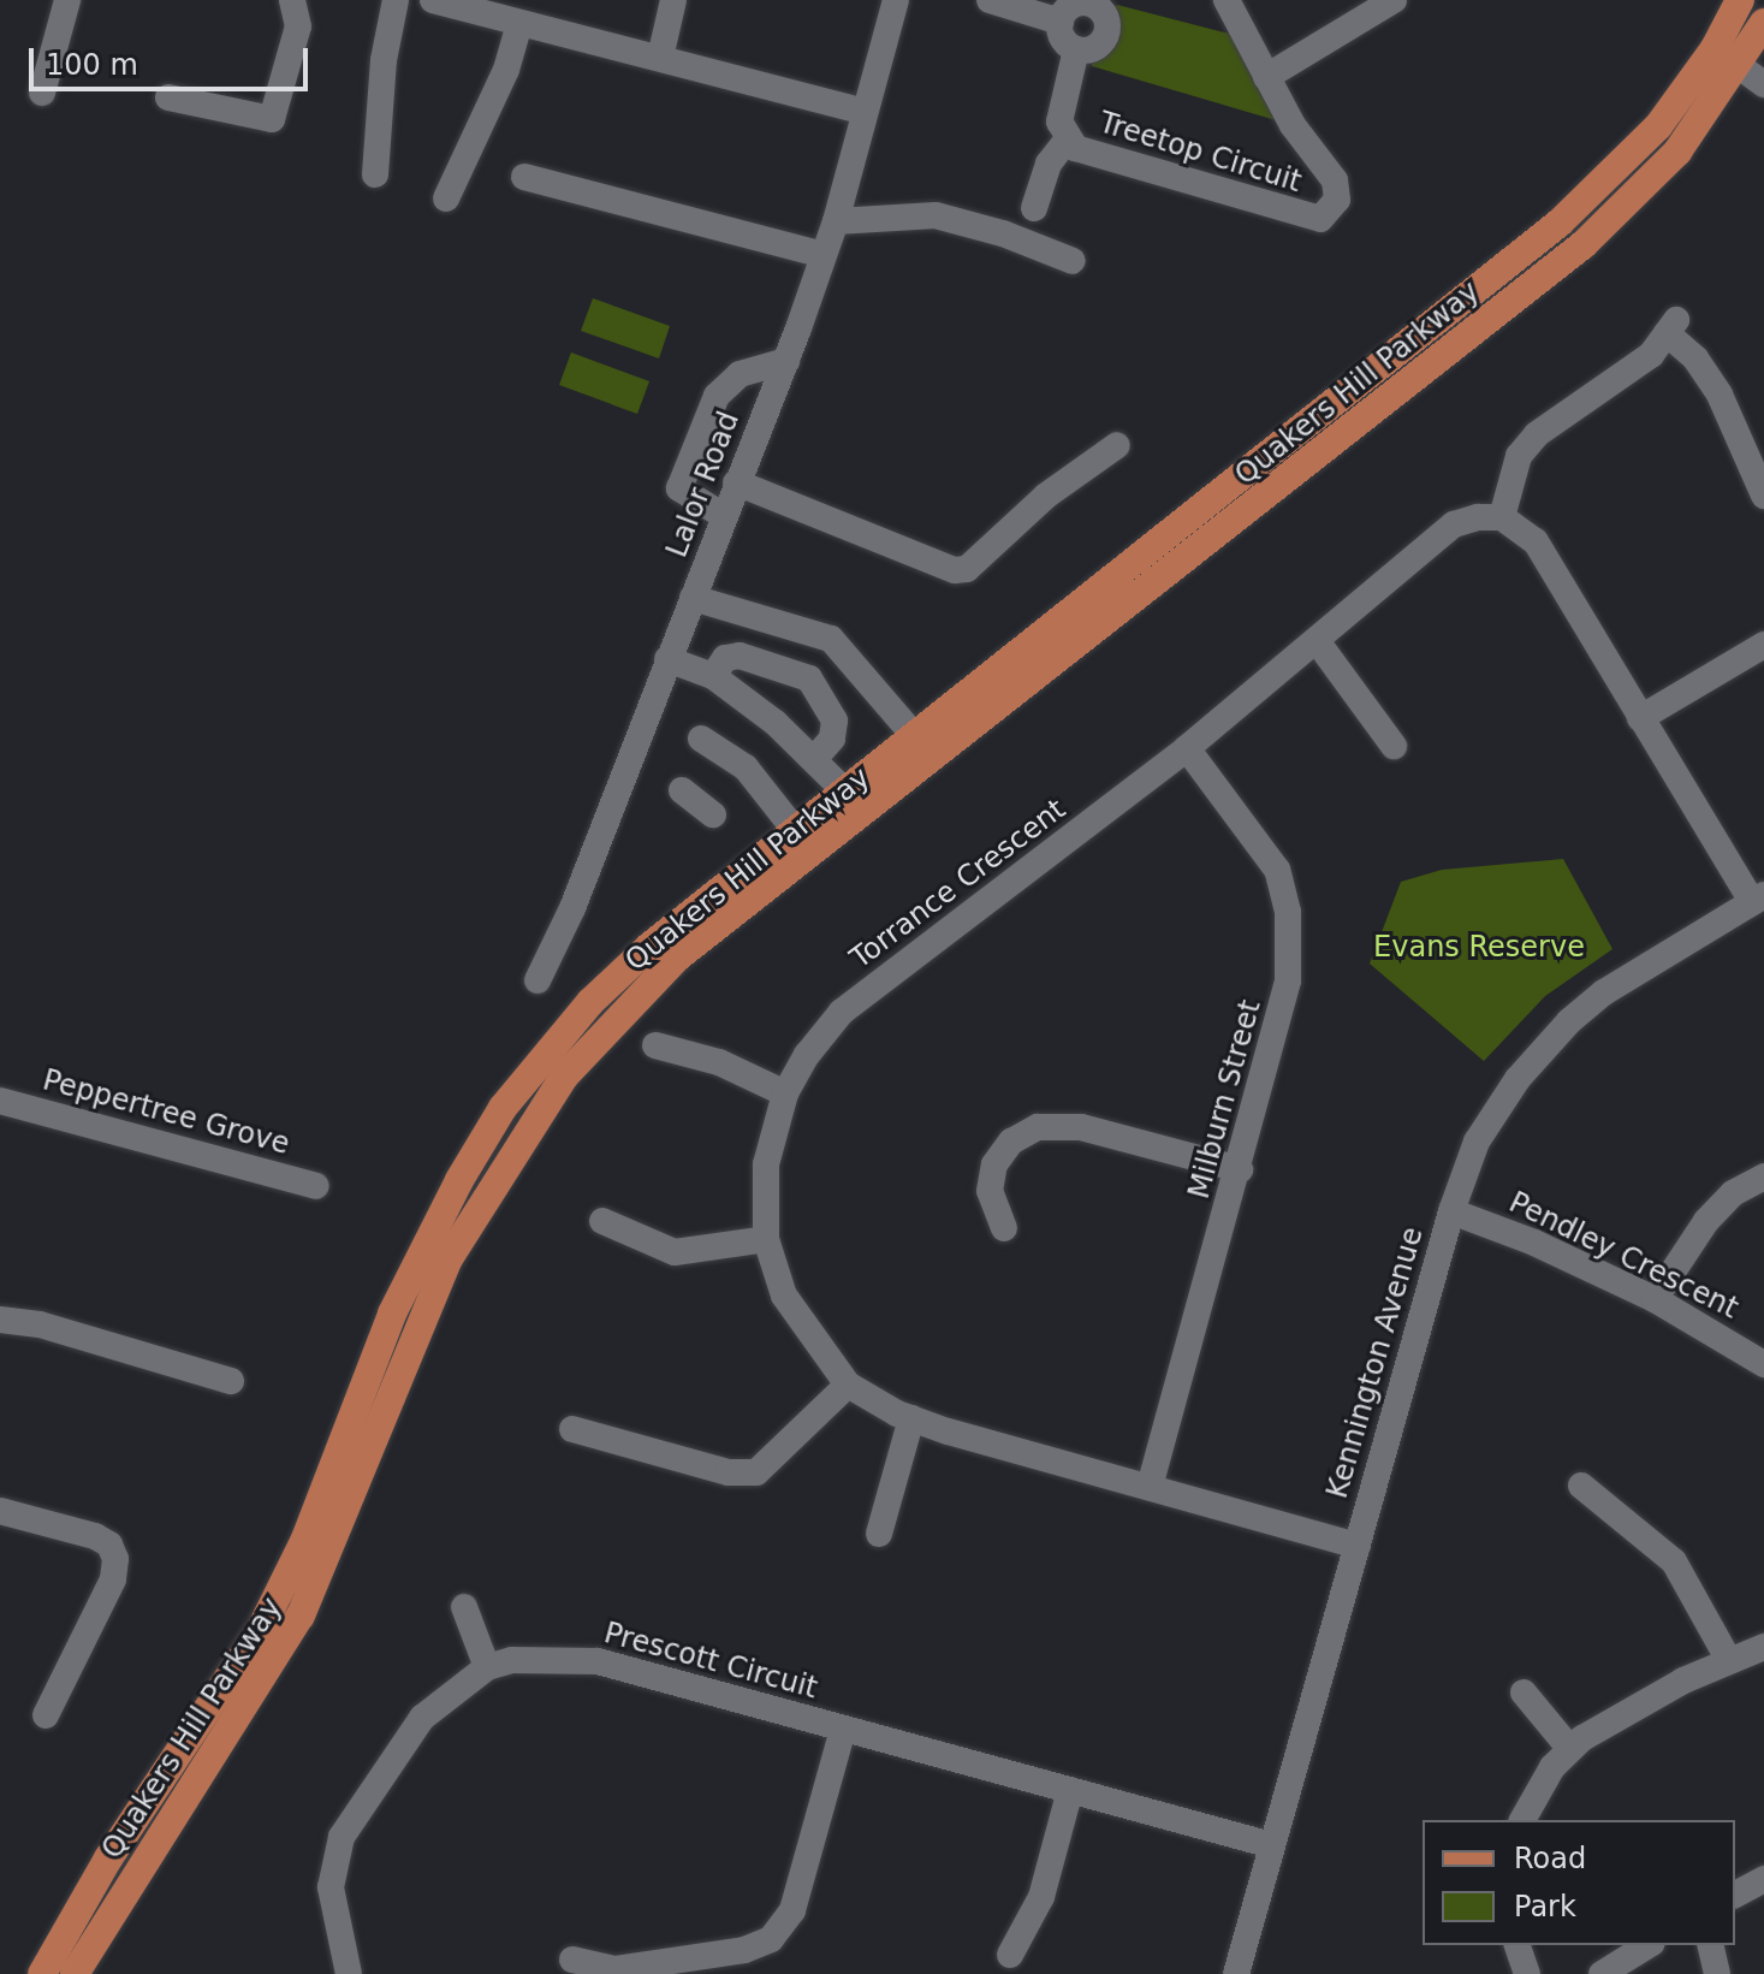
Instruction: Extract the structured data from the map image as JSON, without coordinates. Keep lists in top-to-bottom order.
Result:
{
  "streets": {
    "main road": ["Quakers Hill Parkway"],
    "street": [
      "Treetop Circuit",
      "Lalor Road",
      "Torrance Crescent",
      "Milburn Street",
      "Peppertree Grove",
      "Pendley Crescent",
      "Kennington Avenue",
      "Prescott Circuit"
    ]
  },
  "crossings": [
    ["Torrance Crescent", "Milburn Street"],
    ["Torrance Crescent", "Kennington Avenue"],
    ["Pendley Crescent", "Kennington Avenue"],
    ["Kennington Avenue", "Prescott Circuit"]
  ],
  "parks": ["Evans Reserve"],
  "legend": ["Road", "Park"],
  "scale_bar": "100 m"
}
